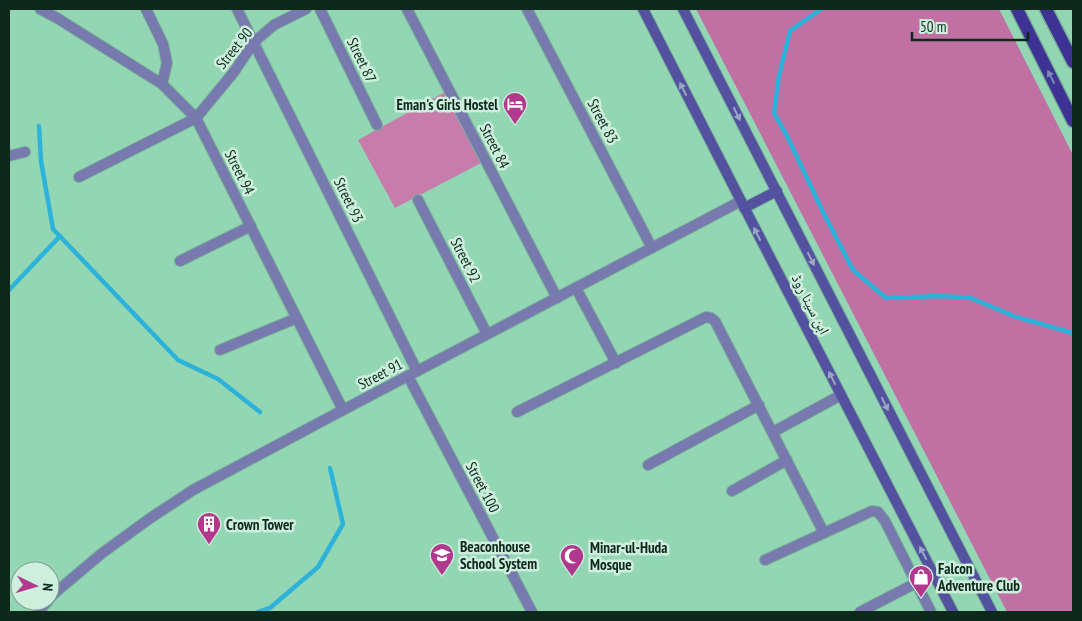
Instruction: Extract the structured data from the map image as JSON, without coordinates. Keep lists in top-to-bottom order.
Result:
{
  "streets": {
    "main road": ["ابن سینا روڈ"],
    "street": [
      "Street 90",
      "Street 87",
      "Street 83",
      "Street 84",
      "Street 94",
      "Street 93",
      "Street 92",
      "Street 91",
      "Street 100"
    ]
  },
  "crossings": [
    ["Street 90", "Street 94"],
    ["Street 90", "Street 93"],
    ["Street 83", "Street 91"],
    ["Street 84", "Street 91"],
    ["Street 94", "Street 91"],
    ["Street 93", "Street 91"],
    ["Street 92", "Street 91"],
    ["ابن سینا روڈ", "Street 91"],
    ["Street 91", "Street 100"]
  ],
  "places": {
    "hotel": ["Eman's Girls Hostel"],
    "building": ["Crown Tower"],
    "school or university": ["Beaconhouse School System"],
    "mosque": ["Minar-ul-Huda Mosque"],
    "shop": ["Falcon Adventure Club"]
  },
  "scale_bar": "50 m",
  "north": "right"
}
